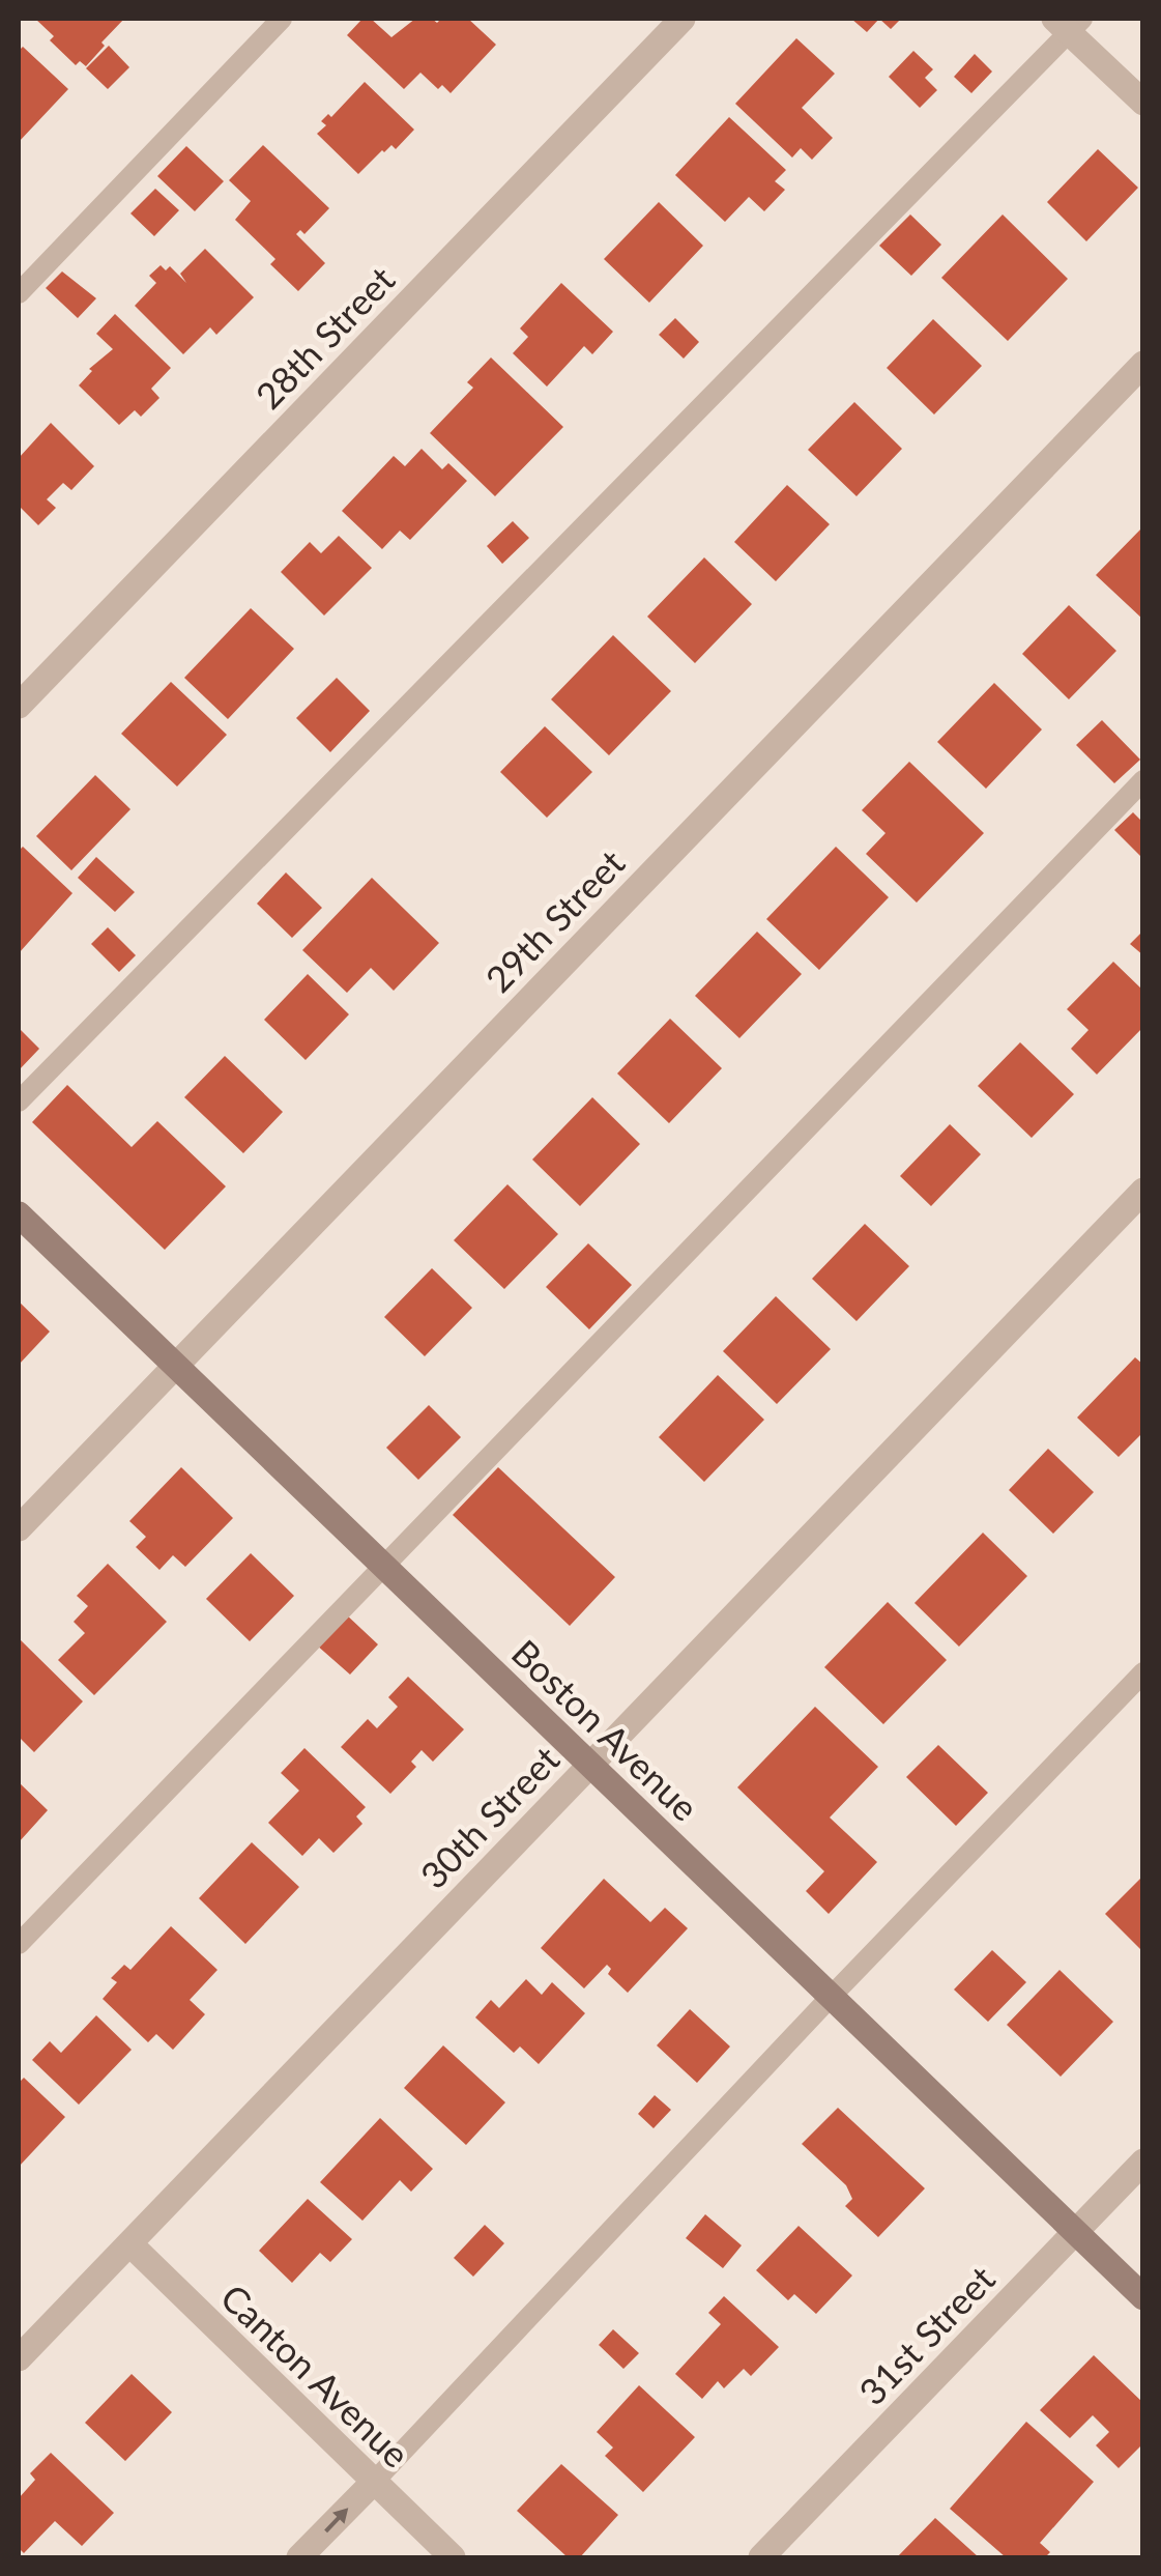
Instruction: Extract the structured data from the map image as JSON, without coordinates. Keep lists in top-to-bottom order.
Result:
{
  "streets": {
    "street": [
      "28th Street",
      "29th Street",
      "Boston Avenue",
      "30th Street",
      "31st Street",
      "Canton Avenue"
    ]
  },
  "crossings": [
    ["29th Street", "Boston Avenue"],
    ["Boston Avenue", "30th Street"],
    ["Boston Avenue", "31st Street"],
    ["30th Street", "Canton Avenue"]
  ]
}
